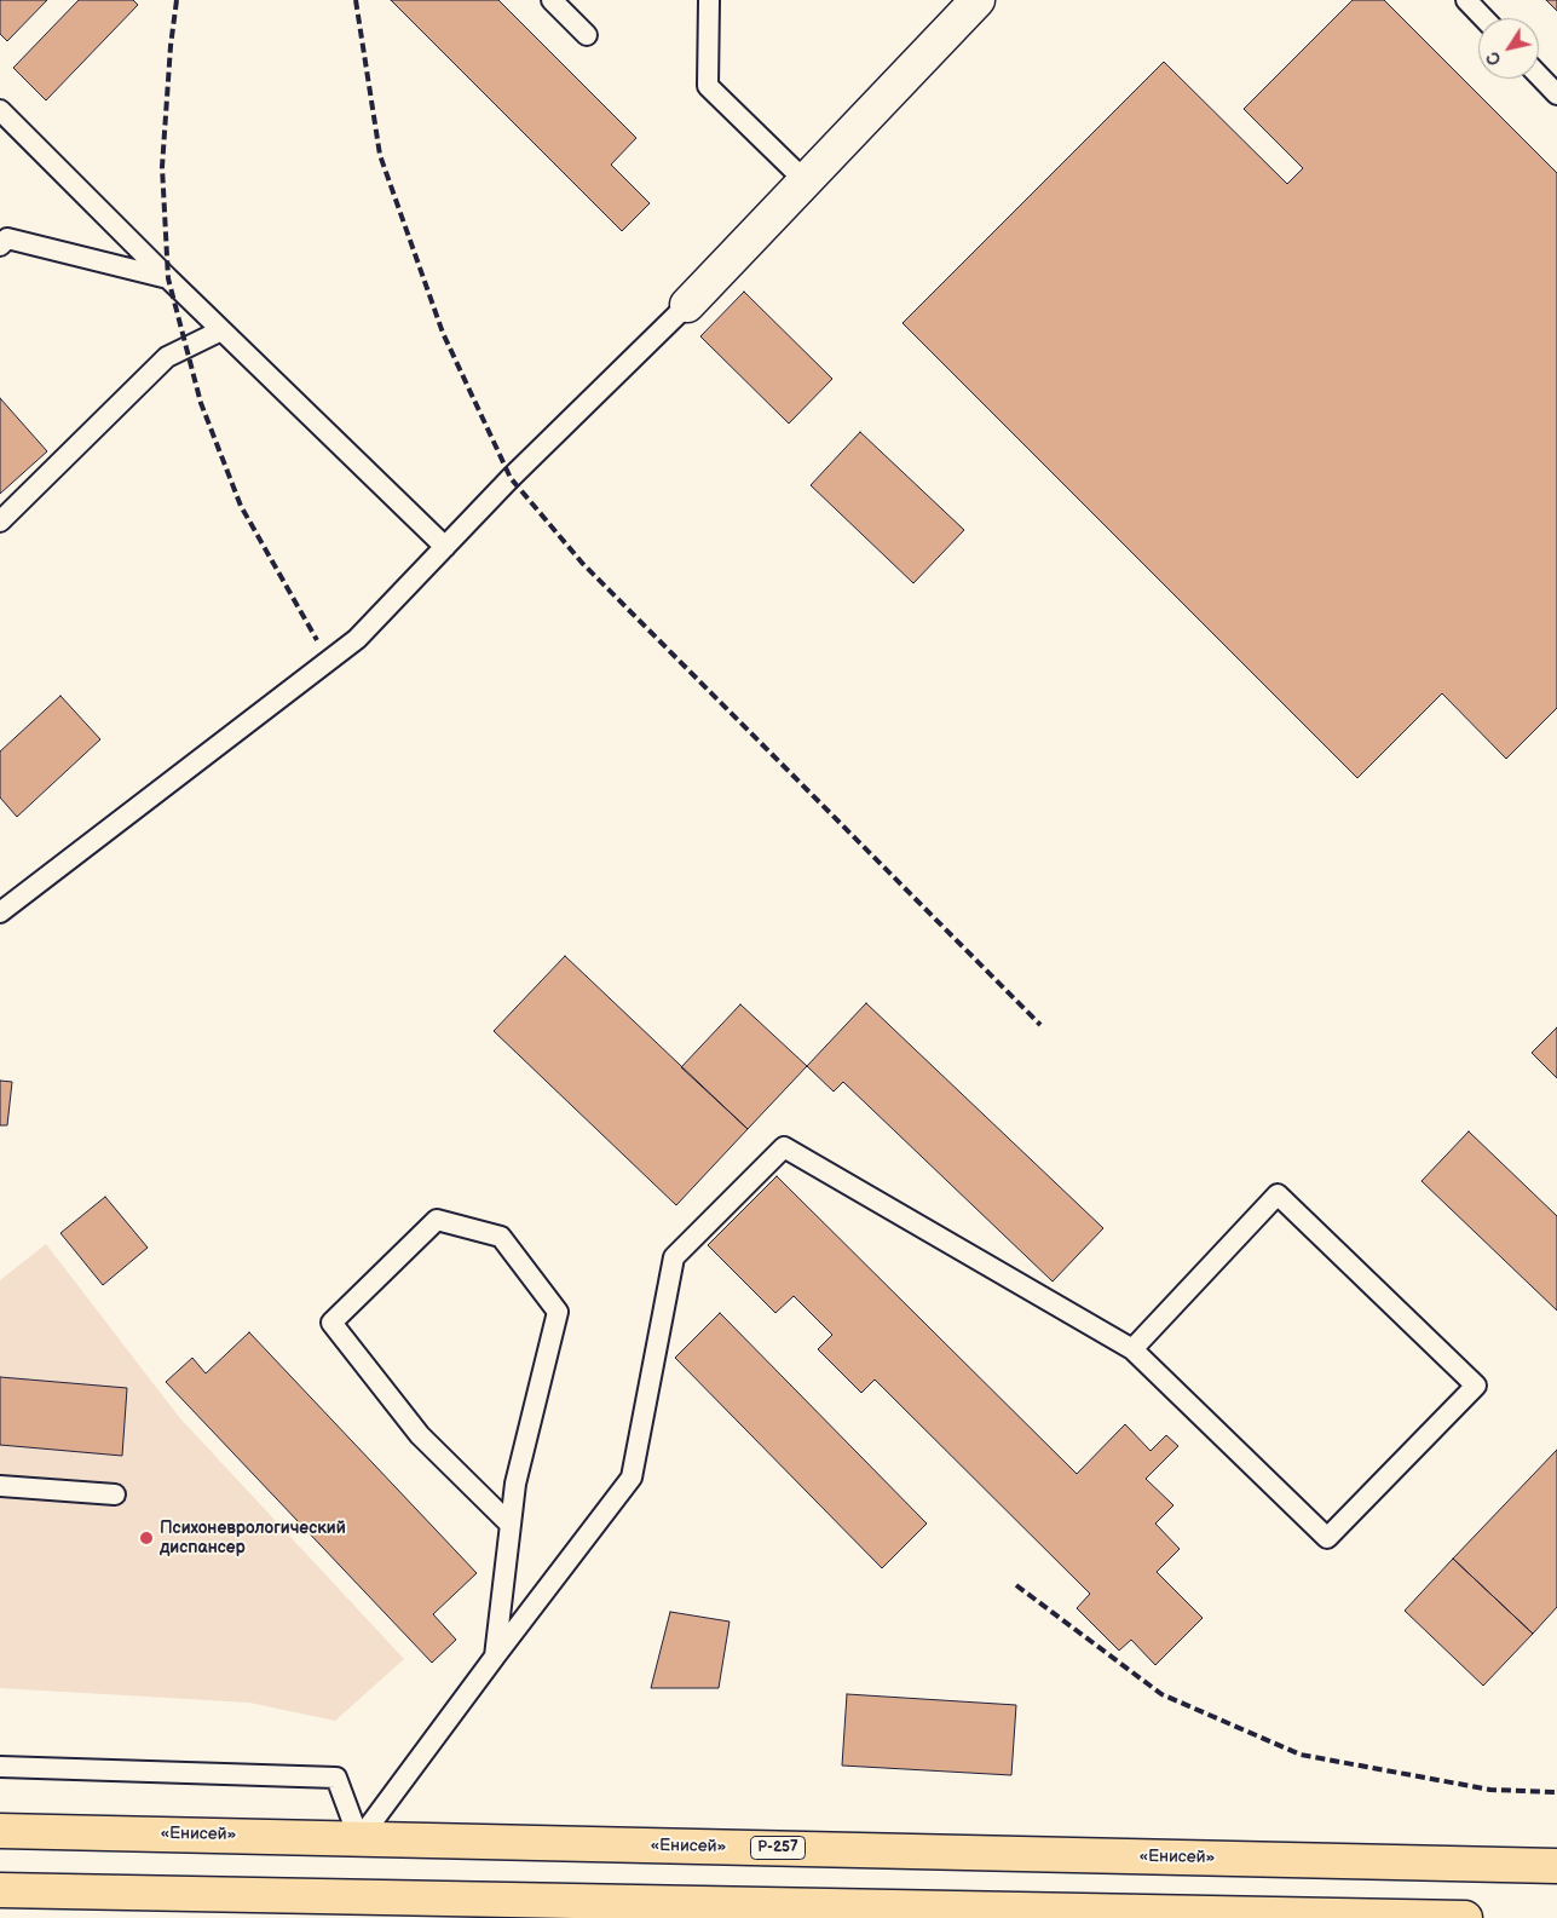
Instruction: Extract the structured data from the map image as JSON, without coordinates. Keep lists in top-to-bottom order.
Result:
{
  "streets": {
    "highway": ["«Енисей»", "Р-257"]
  },
  "places": ["Психоневрологический диспансер"],
  "north": "bottom left"
}
